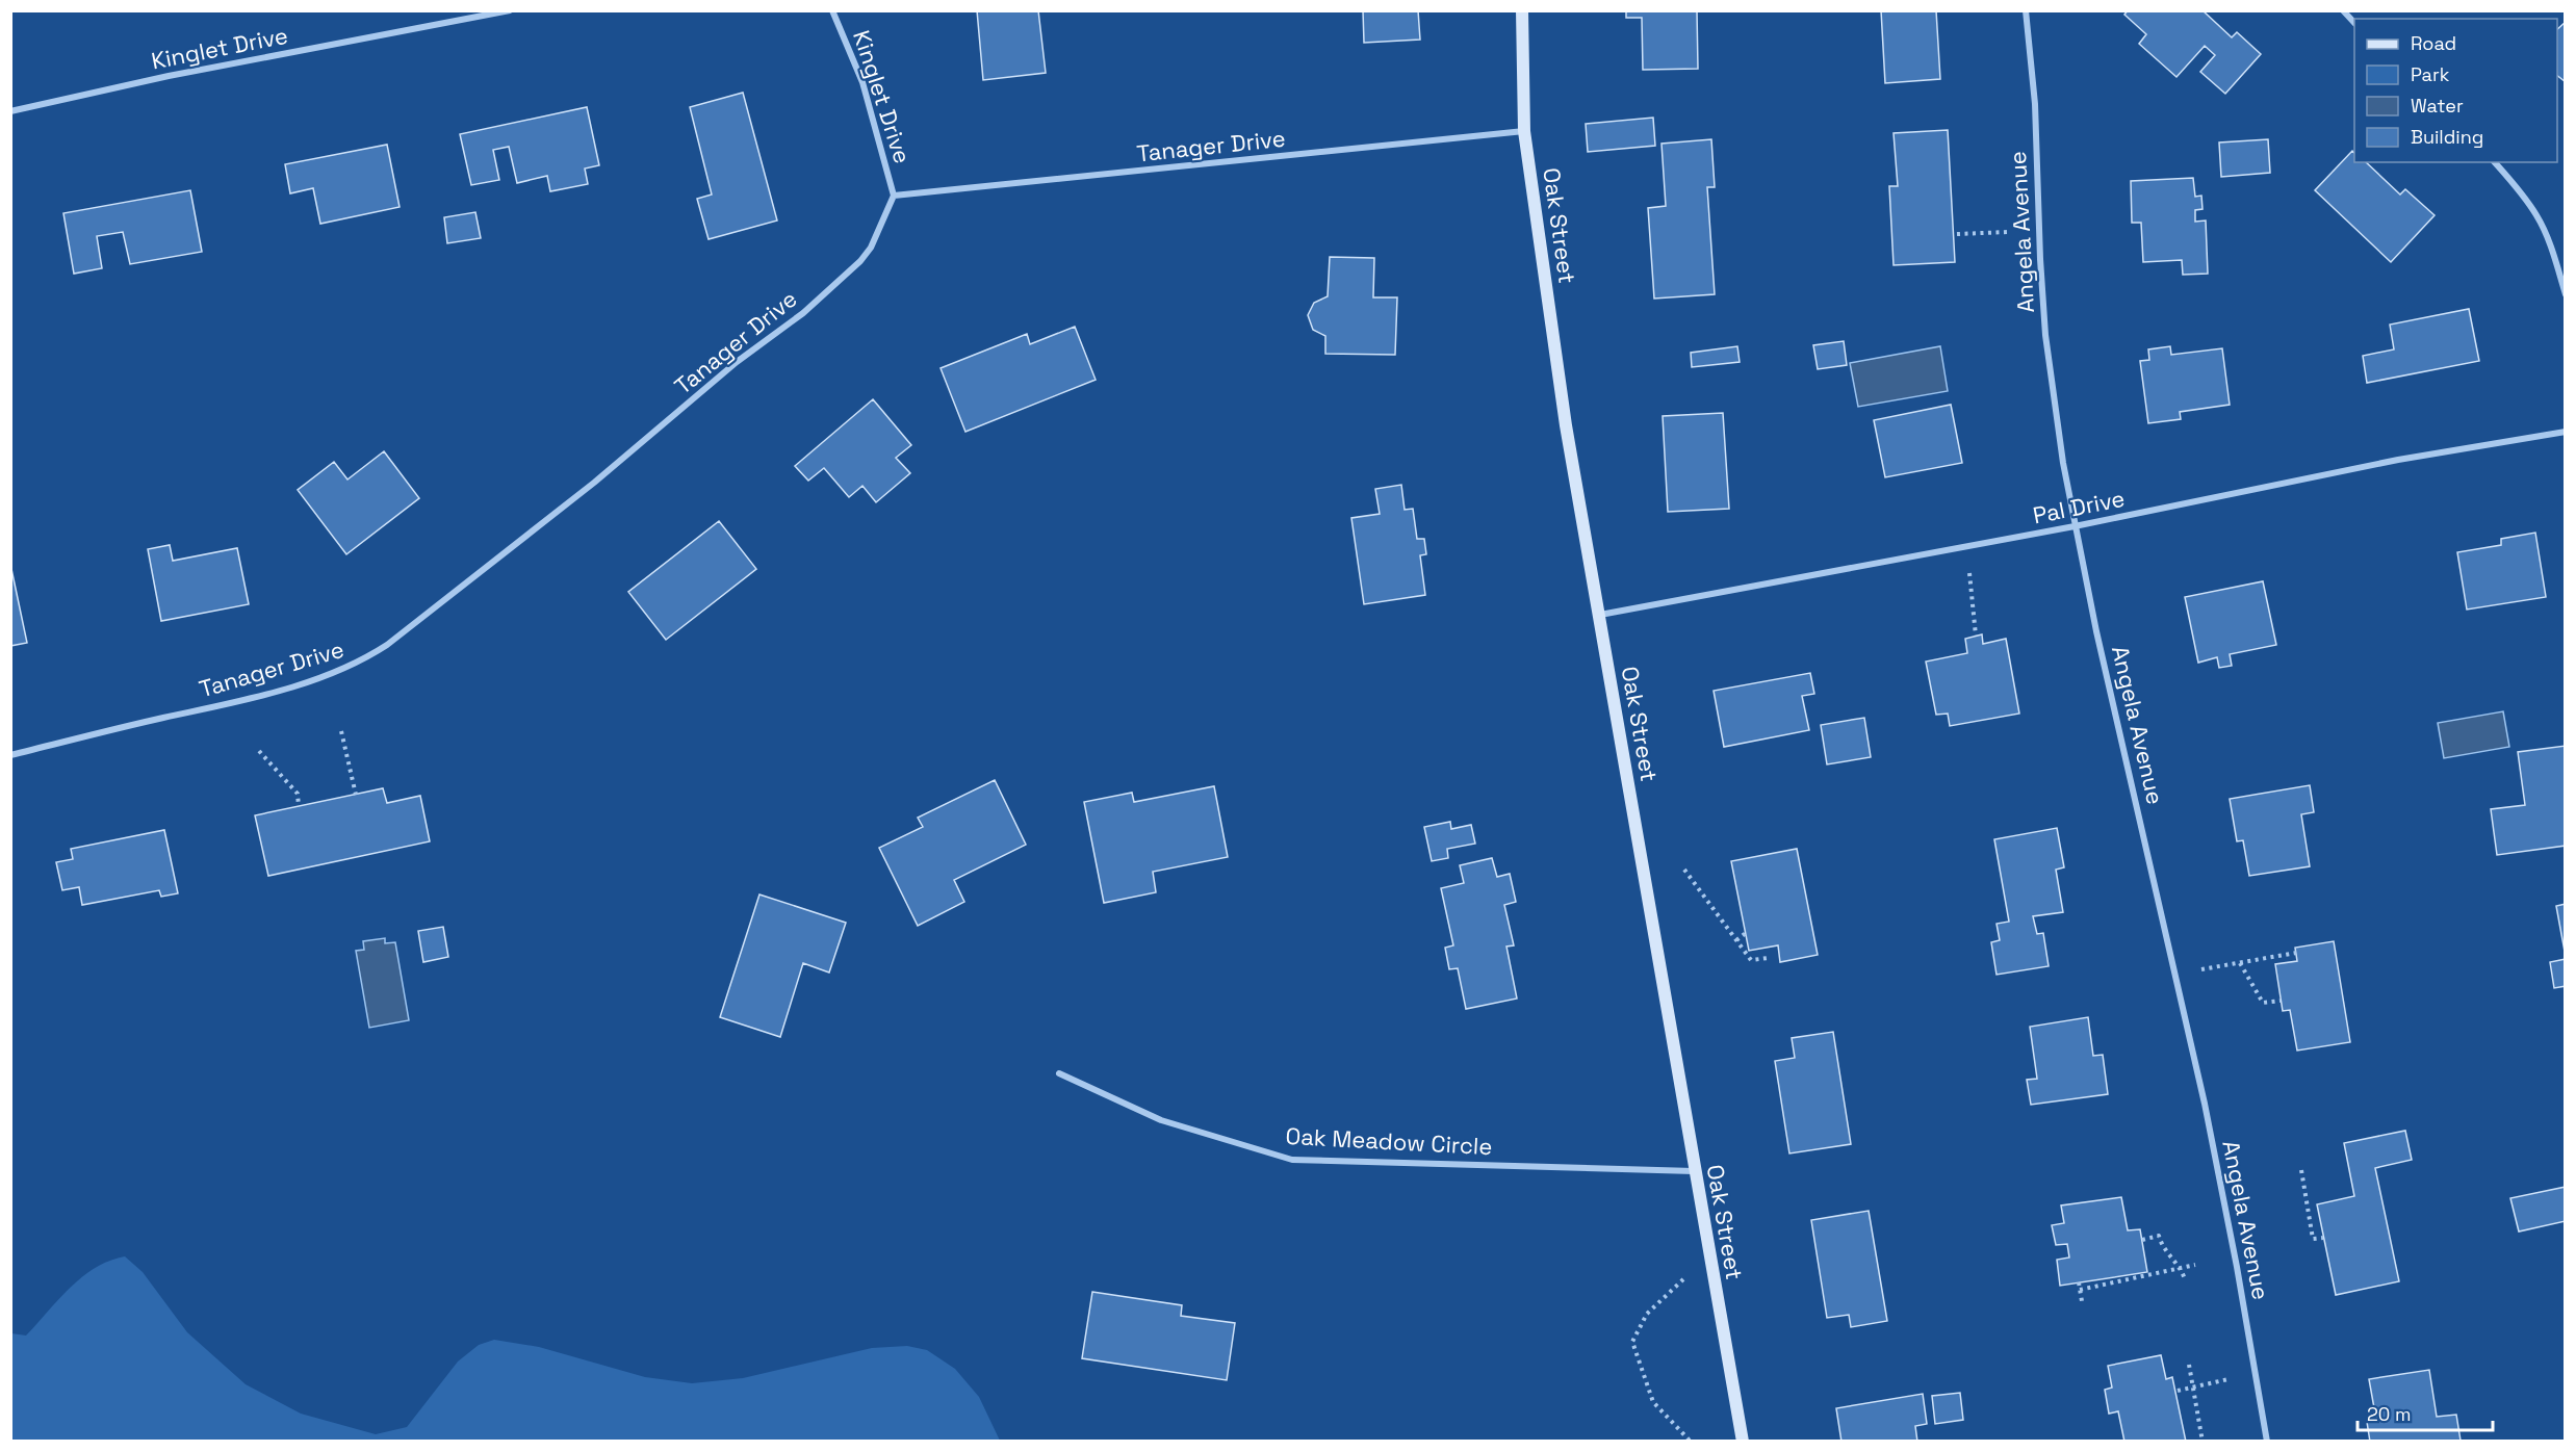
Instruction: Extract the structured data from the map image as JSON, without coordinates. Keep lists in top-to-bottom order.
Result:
{
  "streets": {
    "street": [
      "Kinglet Drive",
      "Tanager Drive",
      "Oak Street",
      "Angela Avenue",
      "Pal Drive",
      "Oak Meadow Circle"
    ]
  },
  "crossings": [
    ["Kinglet Drive", "Tanager Drive"],
    ["Tanager Drive", "Oak Street"],
    ["Oak Street", "Pal Drive"],
    ["Oak Street", "Oak Meadow Circle"],
    ["Angela Avenue", "Pal Drive"]
  ],
  "legend": [
    "Road",
    "Park",
    "Water",
    "Building"
  ],
  "scale_bar": "20 m"
}
